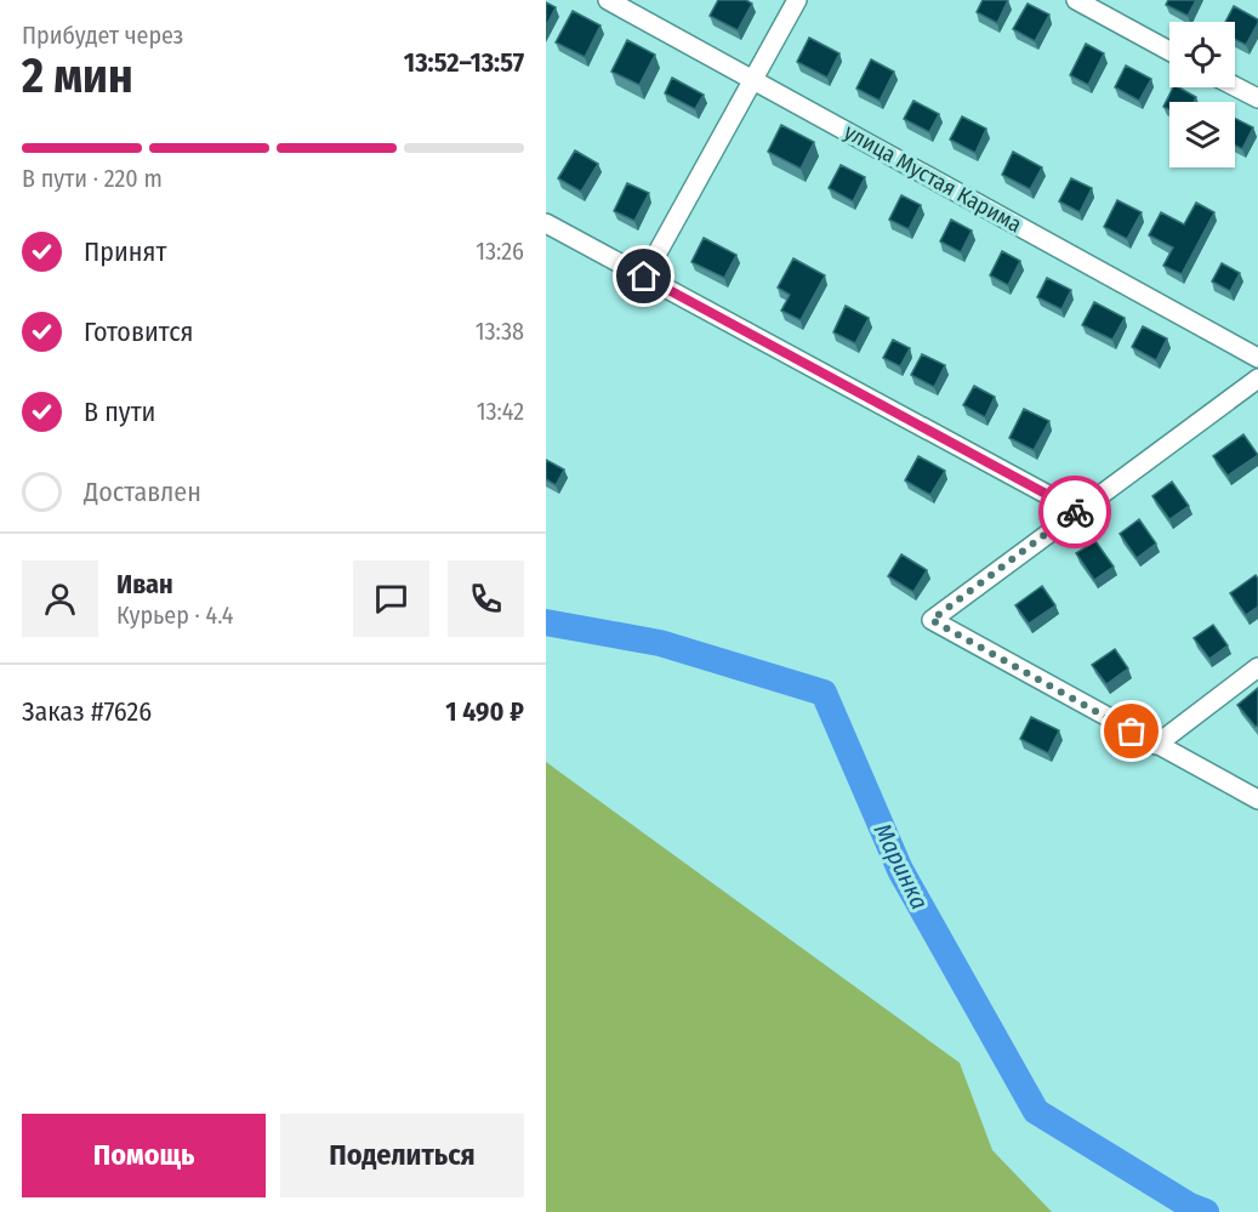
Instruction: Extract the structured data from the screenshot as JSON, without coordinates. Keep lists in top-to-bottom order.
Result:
{
  "streets": {
    "street": ["улица Мустая Карима"]
  },
  "water": ["Маринка"],
  "page": {
    "heading": ["2 мин", "Прибудет через", "13:52–13:57"],
    "panel": [
      "Иван",
      "Курьер · 4.4",
      "Заказ #7626",
      "1 490 ₽"
    ],
    "bar": "В пути · 220 m",
    "list": [
      ["Принят", "13:26"],
      ["Готовится", "13:38"],
      ["В пути", "13:42"],
      "Доставлен"
    ],
    "buttons": ["Помощь", "Поделиться"]
  }
}
